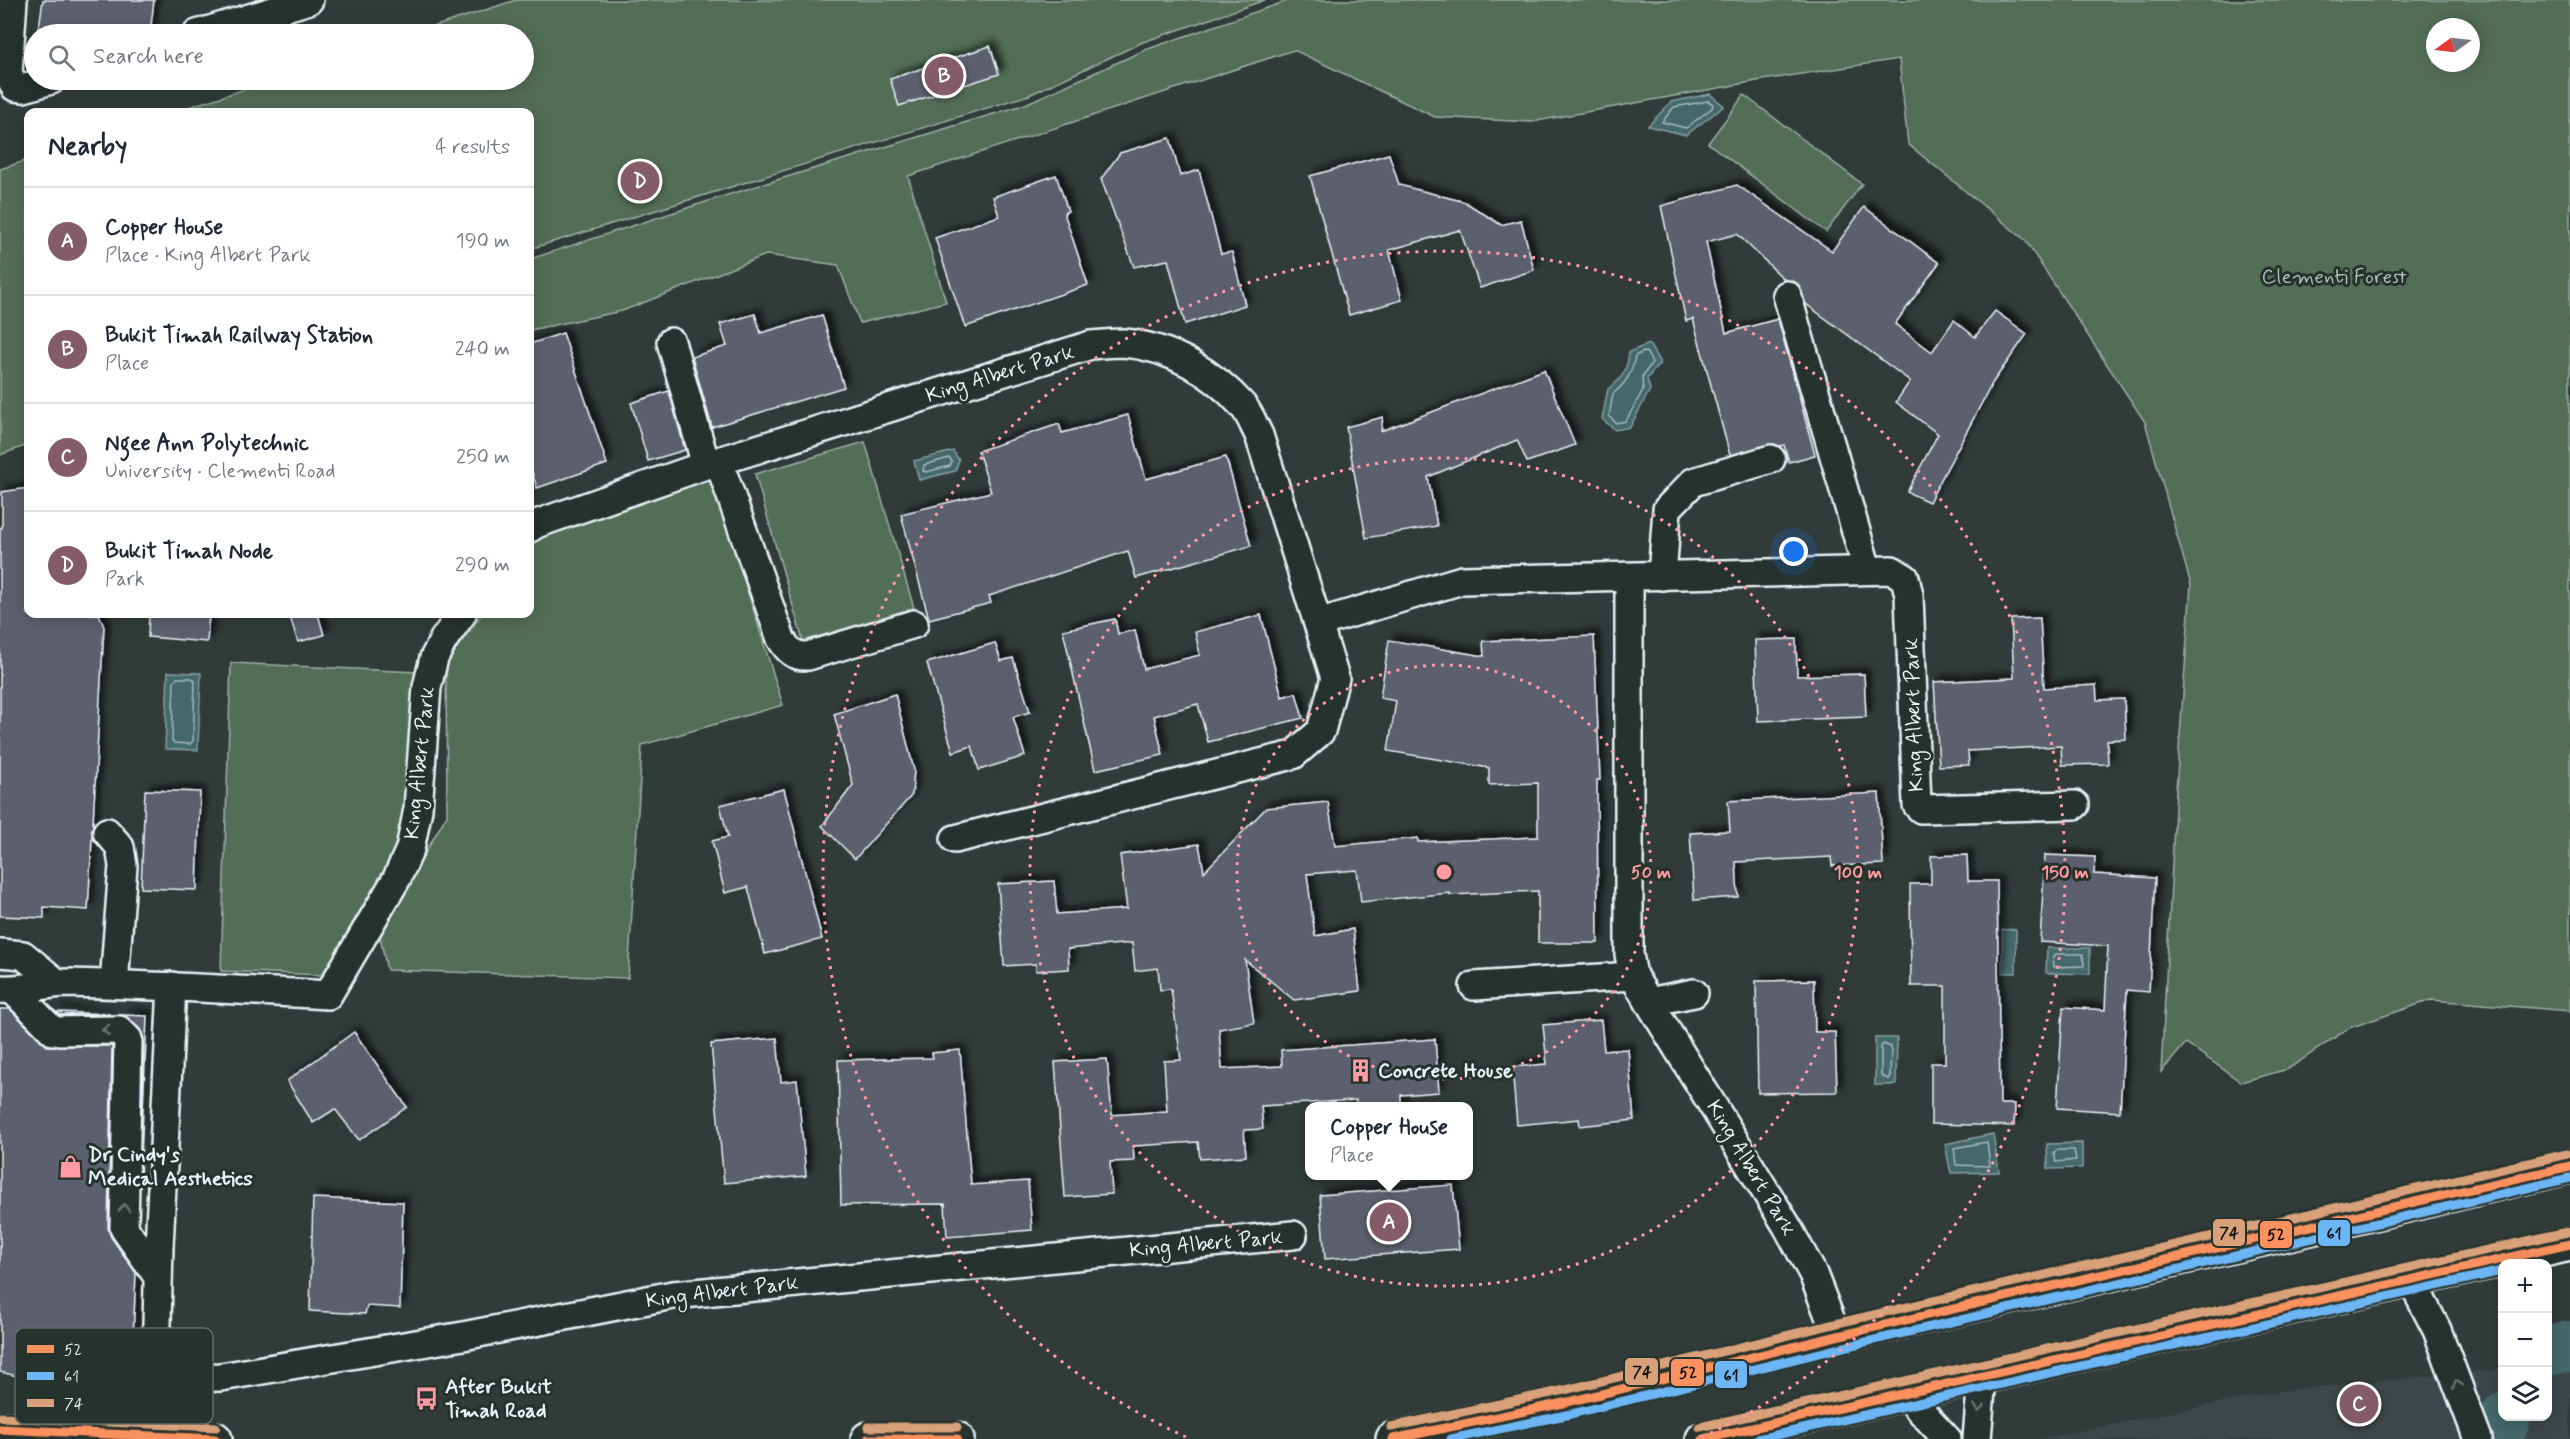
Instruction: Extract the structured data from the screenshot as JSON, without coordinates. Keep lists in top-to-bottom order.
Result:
{
  "streets": {
    "street": ["King Albert Park"]
  },
  "parks": ["Clementi Forest"],
  "places": {
    "building": ["Concrete House"],
    "shop": ["Dr Cindy's Medical Aesthetics"],
    "bus stop": ["After Bukit Timah Road"]
  },
  "lines": ["transit line 74", "transit line 52", "transit line 61"],
  "legend": ["52", "61", "74"],
  "north": "left",
  "page": {
    "search": "Search here",
    "pins": [
      "B",
      "D",
      "A",
      "C"
    ],
    "heading": ["Nearby", "4 results"],
    "list": [
      {
        "mark": "A",
        "name": "Copper House",
        "note": "Place · King Albert Park",
        "value": "190 m"
      },
      {
        "mark": "B",
        "name": "Bukit Timah Railway Station",
        "note": "Place",
        "value": "240 m"
      },
      {
        "mark": "C",
        "name": "Ngee Ann Polytechnic",
        "note": "University · Clementi Road",
        "value": "250 m"
      },
      {
        "mark": "D",
        "name": "Bukit Timah Node",
        "note": "Park",
        "value": "290 m"
      }
    ],
    "popup": ["Copper House", "Place"],
    "map_buttons": ["+", "−"]
  },
  "rings": ["50 m", "100 m", "150 m"]
}
